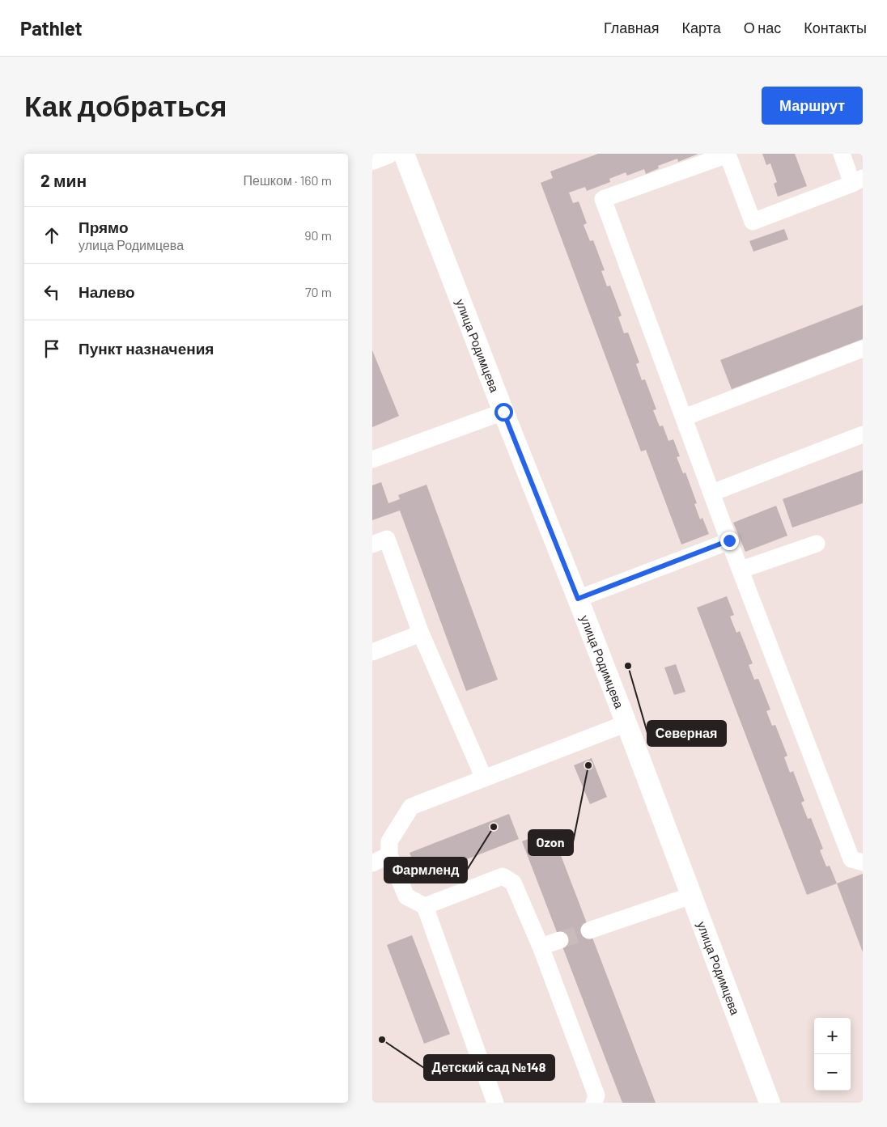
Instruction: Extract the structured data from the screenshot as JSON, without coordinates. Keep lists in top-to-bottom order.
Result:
{
  "streets": {
    "main road": ["улица Родимцева"]
  },
  "places": [
    "Северная",
    "Ozon",
    "Фармленд",
    "Детский сад №148"
  ],
  "page": {
    "header": "Pathlet",
    "nav": [
      "Главная",
      "Карта",
      "О нас",
      "Контакты"
    ],
    "buttons": "Маршрут",
    "title": "Как добраться",
    "heading": ["2 мин", "Пешком · 160 m"],
    "list": [
      ["Прямо", "улица Родимцева", "90 m"],
      ["Налево", "70 m"],
      "Пункт назначения"
    ],
    "map_buttons": ["+", "−"]
  }
}
